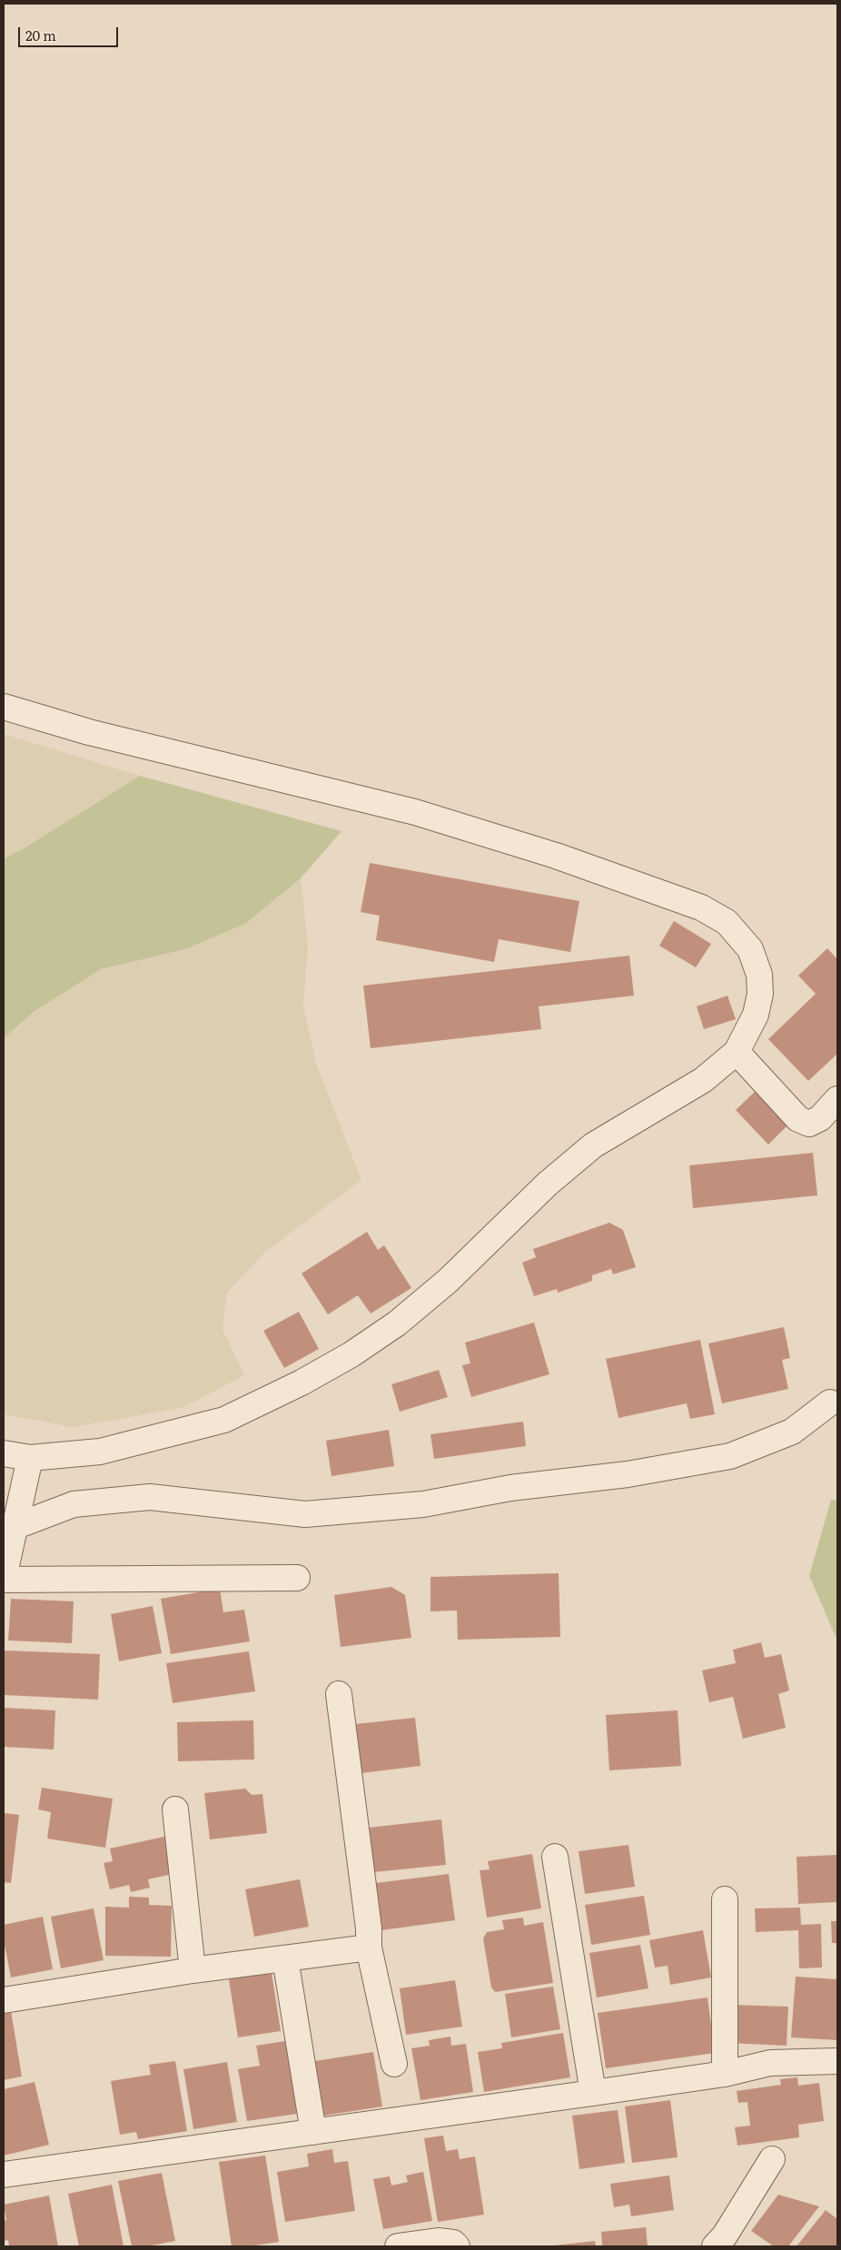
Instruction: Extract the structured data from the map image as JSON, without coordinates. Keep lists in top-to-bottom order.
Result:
{
  "scale_bar": "20 m"
}
